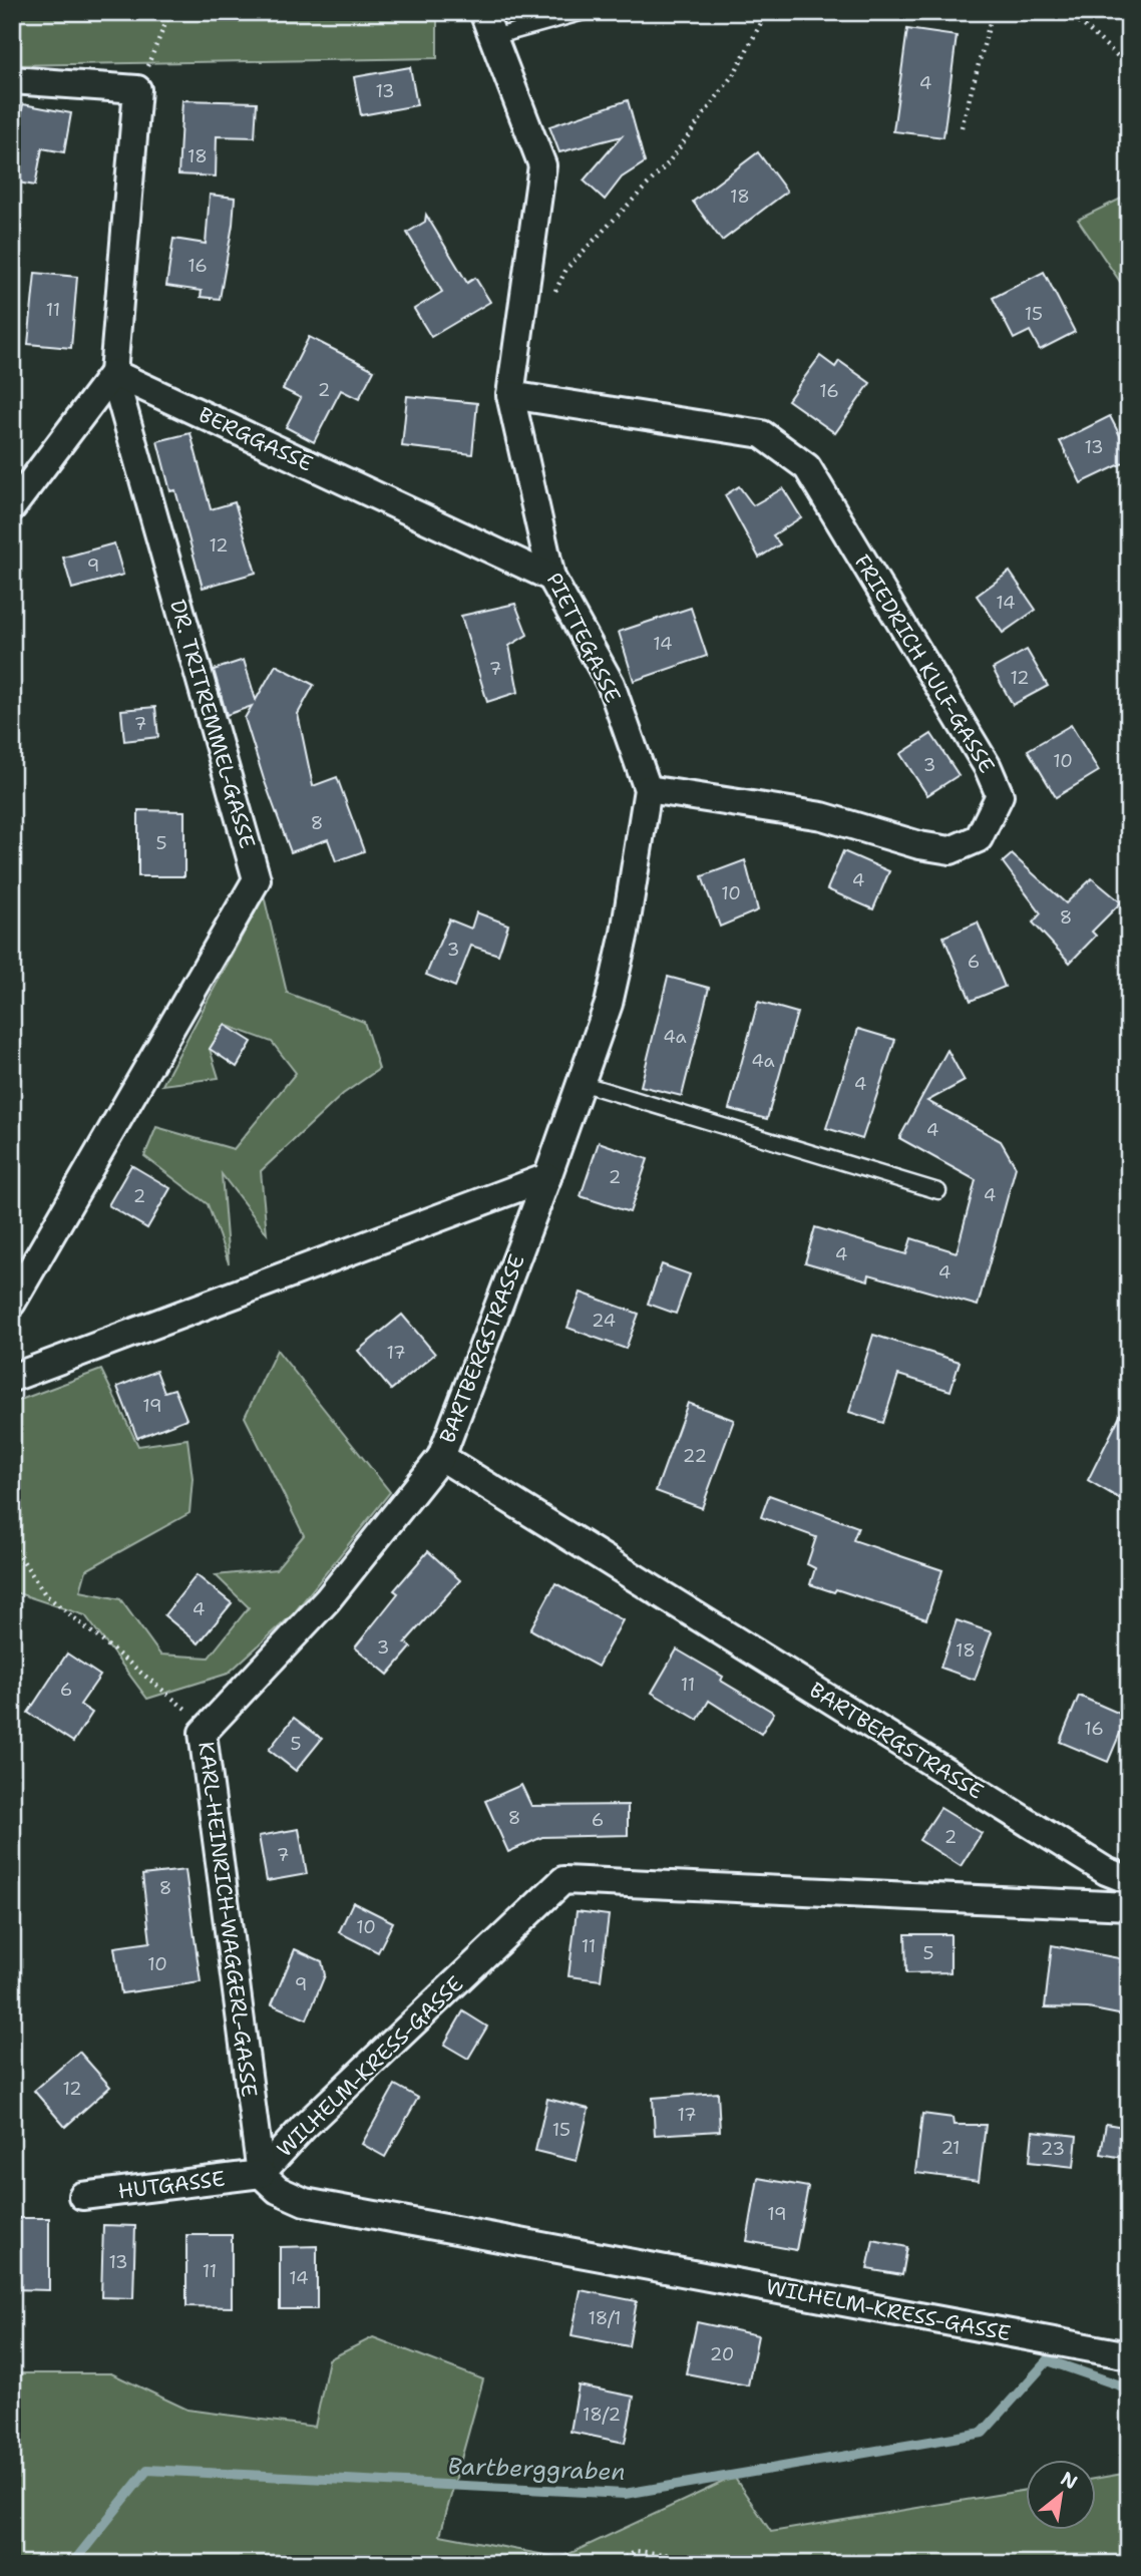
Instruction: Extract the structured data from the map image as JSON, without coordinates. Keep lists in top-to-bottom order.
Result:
{
  "streets": {
    "street": [
      "BERGGASSE",
      "PIETTEGASSE",
      "FRIEDRICH KULF-GASSE",
      "DR. TRITREMMEL-GASSE",
      "BARTBERGSTRASSE",
      "KARL-HEINRICH-WAGGERL-GASSE",
      "WILHELM-KRESS-GASSE",
      "HUTGASSE"
    ]
  },
  "crossings": [
    ["BERGGASSE", "PIETTEGASSE"],
    ["BERGGASSE", "DR. TRITREMMEL-GASSE"],
    ["PIETTEGASSE", "FRIEDRICH KULF-GASSE"],
    ["PIETTEGASSE", "BARTBERGSTRASSE"],
    ["BARTBERGSTRASSE", "KARL-HEINRICH-WAGGERL-GASSE"],
    ["KARL-HEINRICH-WAGGERL-GASSE", "WILHELM-KRESS-GASSE"],
    ["KARL-HEINRICH-WAGGERL-GASSE", "HUTGASSE"],
    ["WILHELM-KRESS-GASSE", "HUTGASSE"]
  ],
  "water": ["Bartberggraben"],
  "house_numbers": [
    "4",
    "13",
    "18",
    "18",
    "16",
    "11",
    "15",
    "2",
    "16",
    "13",
    "12",
    "9",
    "14",
    "14",
    "7",
    "12",
    "7",
    "10",
    "3",
    "8",
    "5",
    "4",
    "10",
    "8",
    "3",
    "6",
    "4a",
    "4a",
    "4",
    "4",
    "2",
    "4",
    "2",
    "4",
    "4",
    "24",
    "17",
    "19",
    "22",
    "4",
    "3",
    "18",
    "11",
    "6",
    "16",
    "5",
    "8",
    "6",
    "2",
    "7",
    "8",
    "10",
    "11",
    "5",
    "10",
    "9",
    "12",
    "17",
    "15",
    "21",
    "23",
    "19",
    "13",
    "11",
    "14",
    "18/1",
    "20",
    "18/2"
  ],
  "north": "top right"
}
